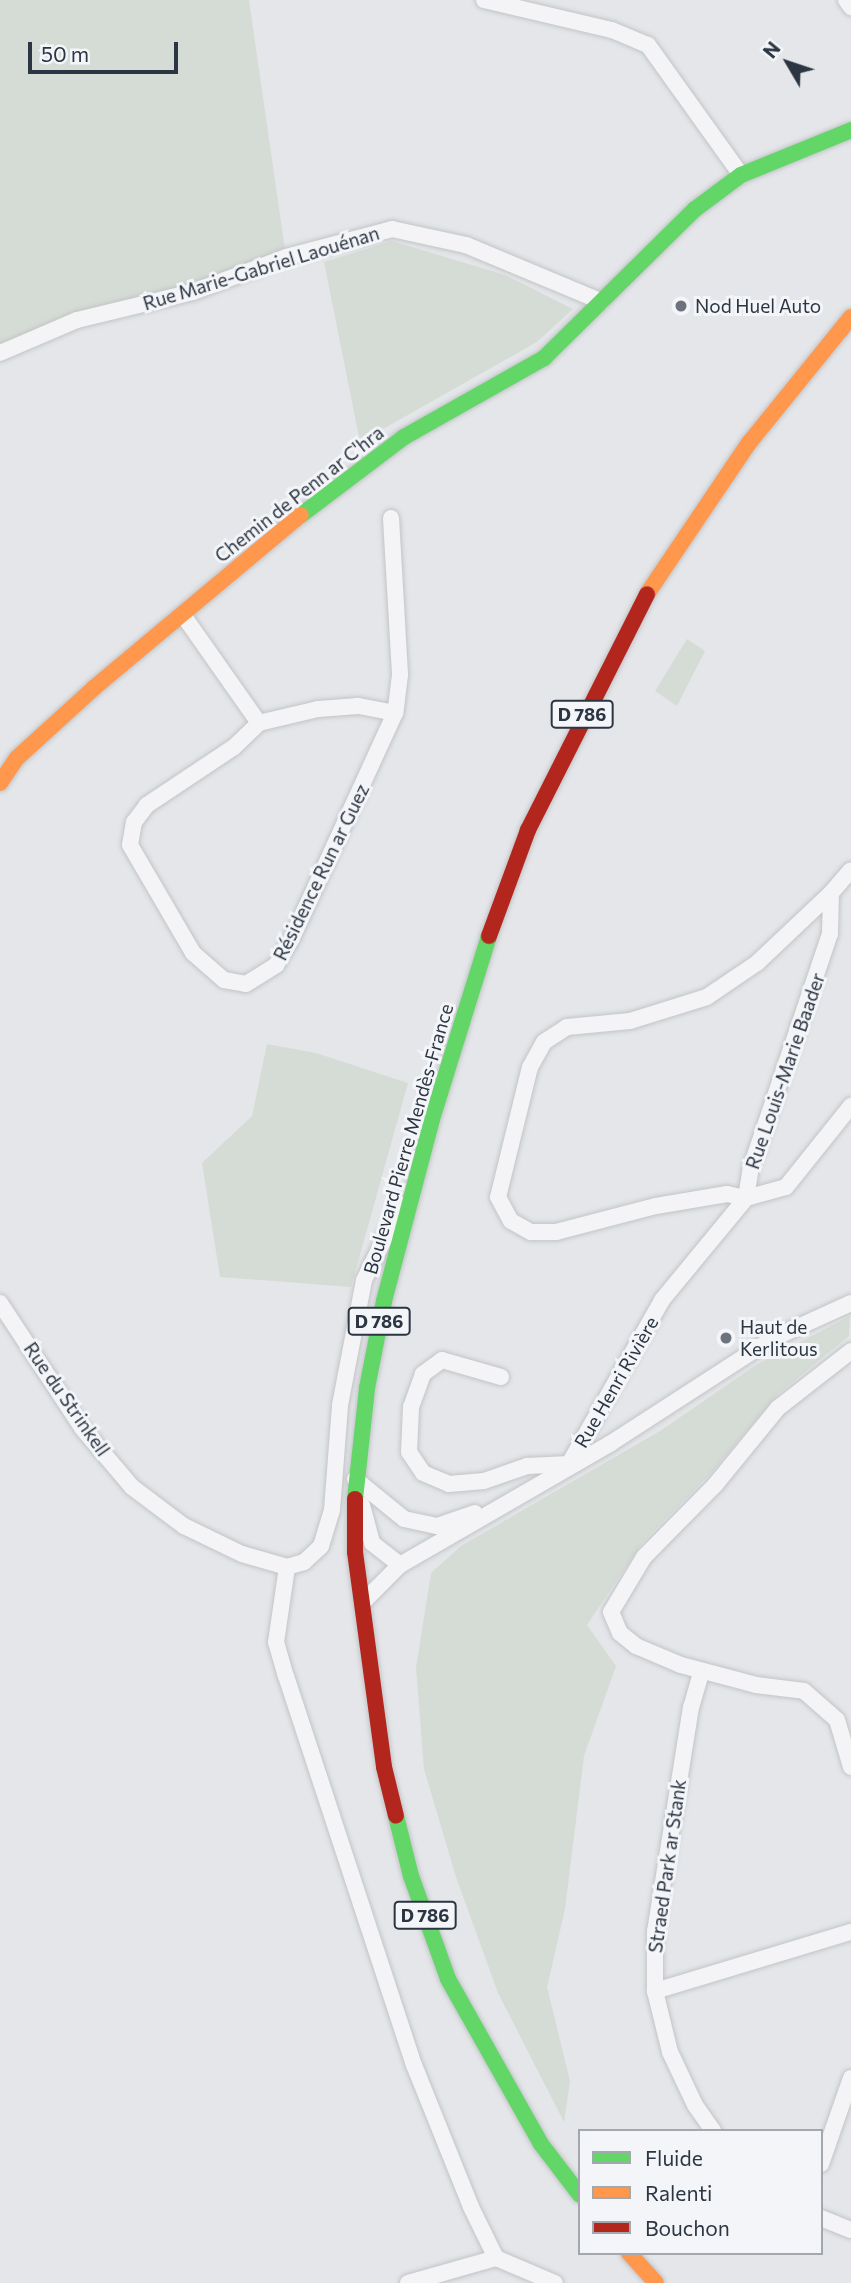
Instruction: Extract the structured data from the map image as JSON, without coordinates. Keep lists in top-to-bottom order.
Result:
{
  "streets": {
    "main road": ["Chemin de Penn ar C'hra", "D 786", "Boulevard Pierre Mendès-France"],
    "street": [
      "Rue Marie-Gabriel Laouénan",
      "Résidence Run ar Guez",
      "Rue Louis-Marie Baader",
      "Rue Henri Rivière",
      "Rue du Strinkell",
      "Straed Park ar Stank"
    ]
  },
  "crossings": [
    ["Rue Marie-Gabriel Laouénan", "Chemin de Penn ar C'hra"],
    ["Rue Louis-Marie Baader", "Rue Henri Rivière"]
  ],
  "places": ["Nod Huel Auto", "Haut de Kerlitous"],
  "legend": ["Fluide", "Ralenti", "Bouchon"],
  "scale_bar": "50 m",
  "north": "top left"
}
